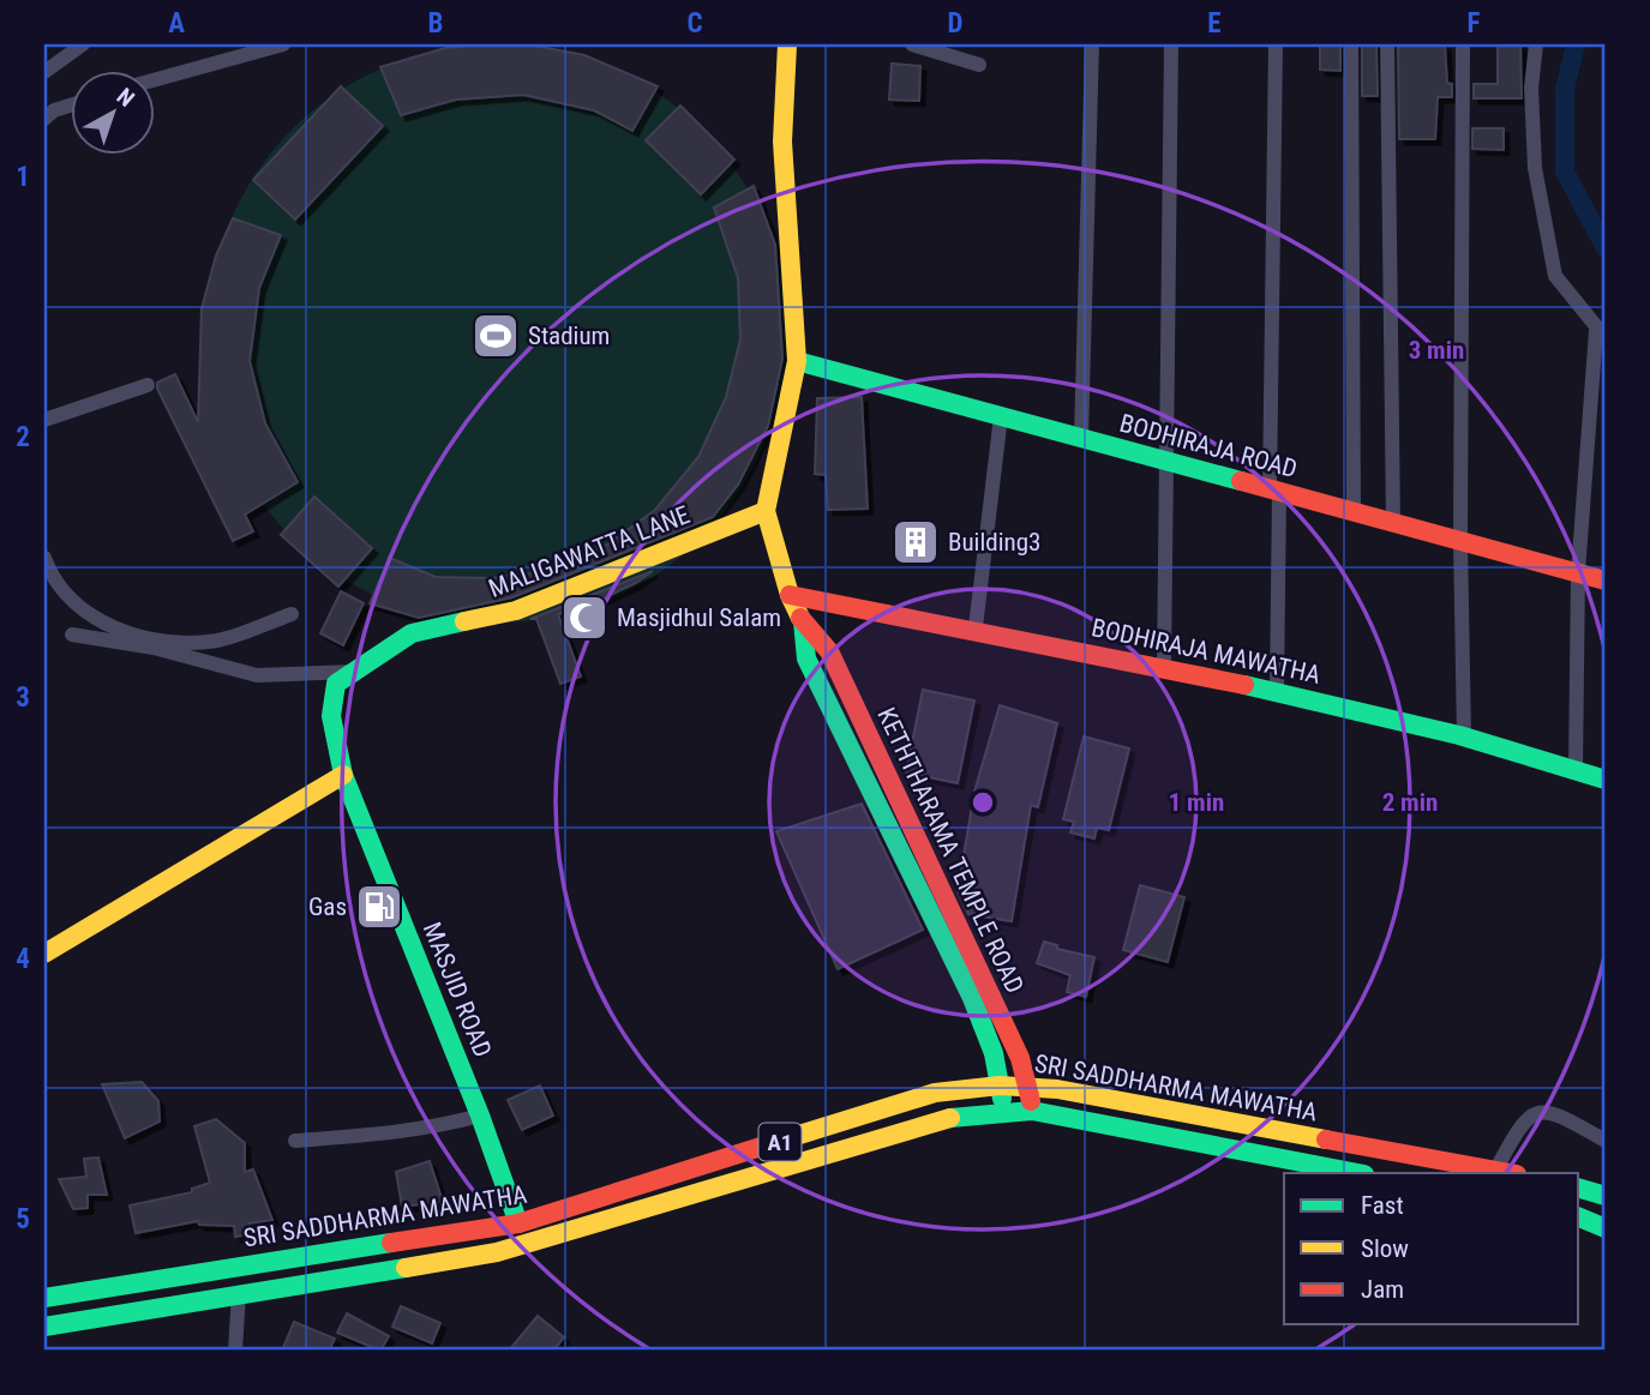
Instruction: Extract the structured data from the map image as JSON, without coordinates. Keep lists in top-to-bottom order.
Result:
{
  "streets": {
    "main road": [
      "BODHIRAJA ROAD",
      "MALIGAWATTA LANE",
      "BODHIRAJA MAWATHA",
      "KETHTHARAMA TEMPLE ROAD",
      "MASJID ROAD",
      "SRI SADDHARMA MAWATHA",
      "A1"
    ]
  },
  "crossings": [
    ["BODHIRAJA ROAD", "KETHTHARAMA TEMPLE ROAD"],
    ["MALIGAWATTA LANE", "KETHTHARAMA TEMPLE ROAD"],
    ["MALIGAWATTA LANE", "MASJID ROAD"],
    ["BODHIRAJA MAWATHA", "KETHTHARAMA TEMPLE ROAD"],
    ["KETHTHARAMA TEMPLE ROAD", "SRI SADDHARMA MAWATHA"],
    ["MASJID ROAD", "SRI SADDHARMA MAWATHA"]
  ],
  "places": {
    "sports": ["Stadium"],
    "building": ["Building3"],
    "mosque": ["Masjidhul Salam"],
    "fuel station": ["Gas"]
  },
  "legend": ["Fast", "Slow", "Jam"],
  "north": "top right",
  "grid": {
    "columns": [
      "A",
      "B",
      "C",
      "D",
      "E",
      "F"
    ],
    "rows": [
      "1",
      "2",
      "3",
      "4",
      "5"
    ]
  },
  "rings": ["3 min", "1 min", "2 min"]
}
